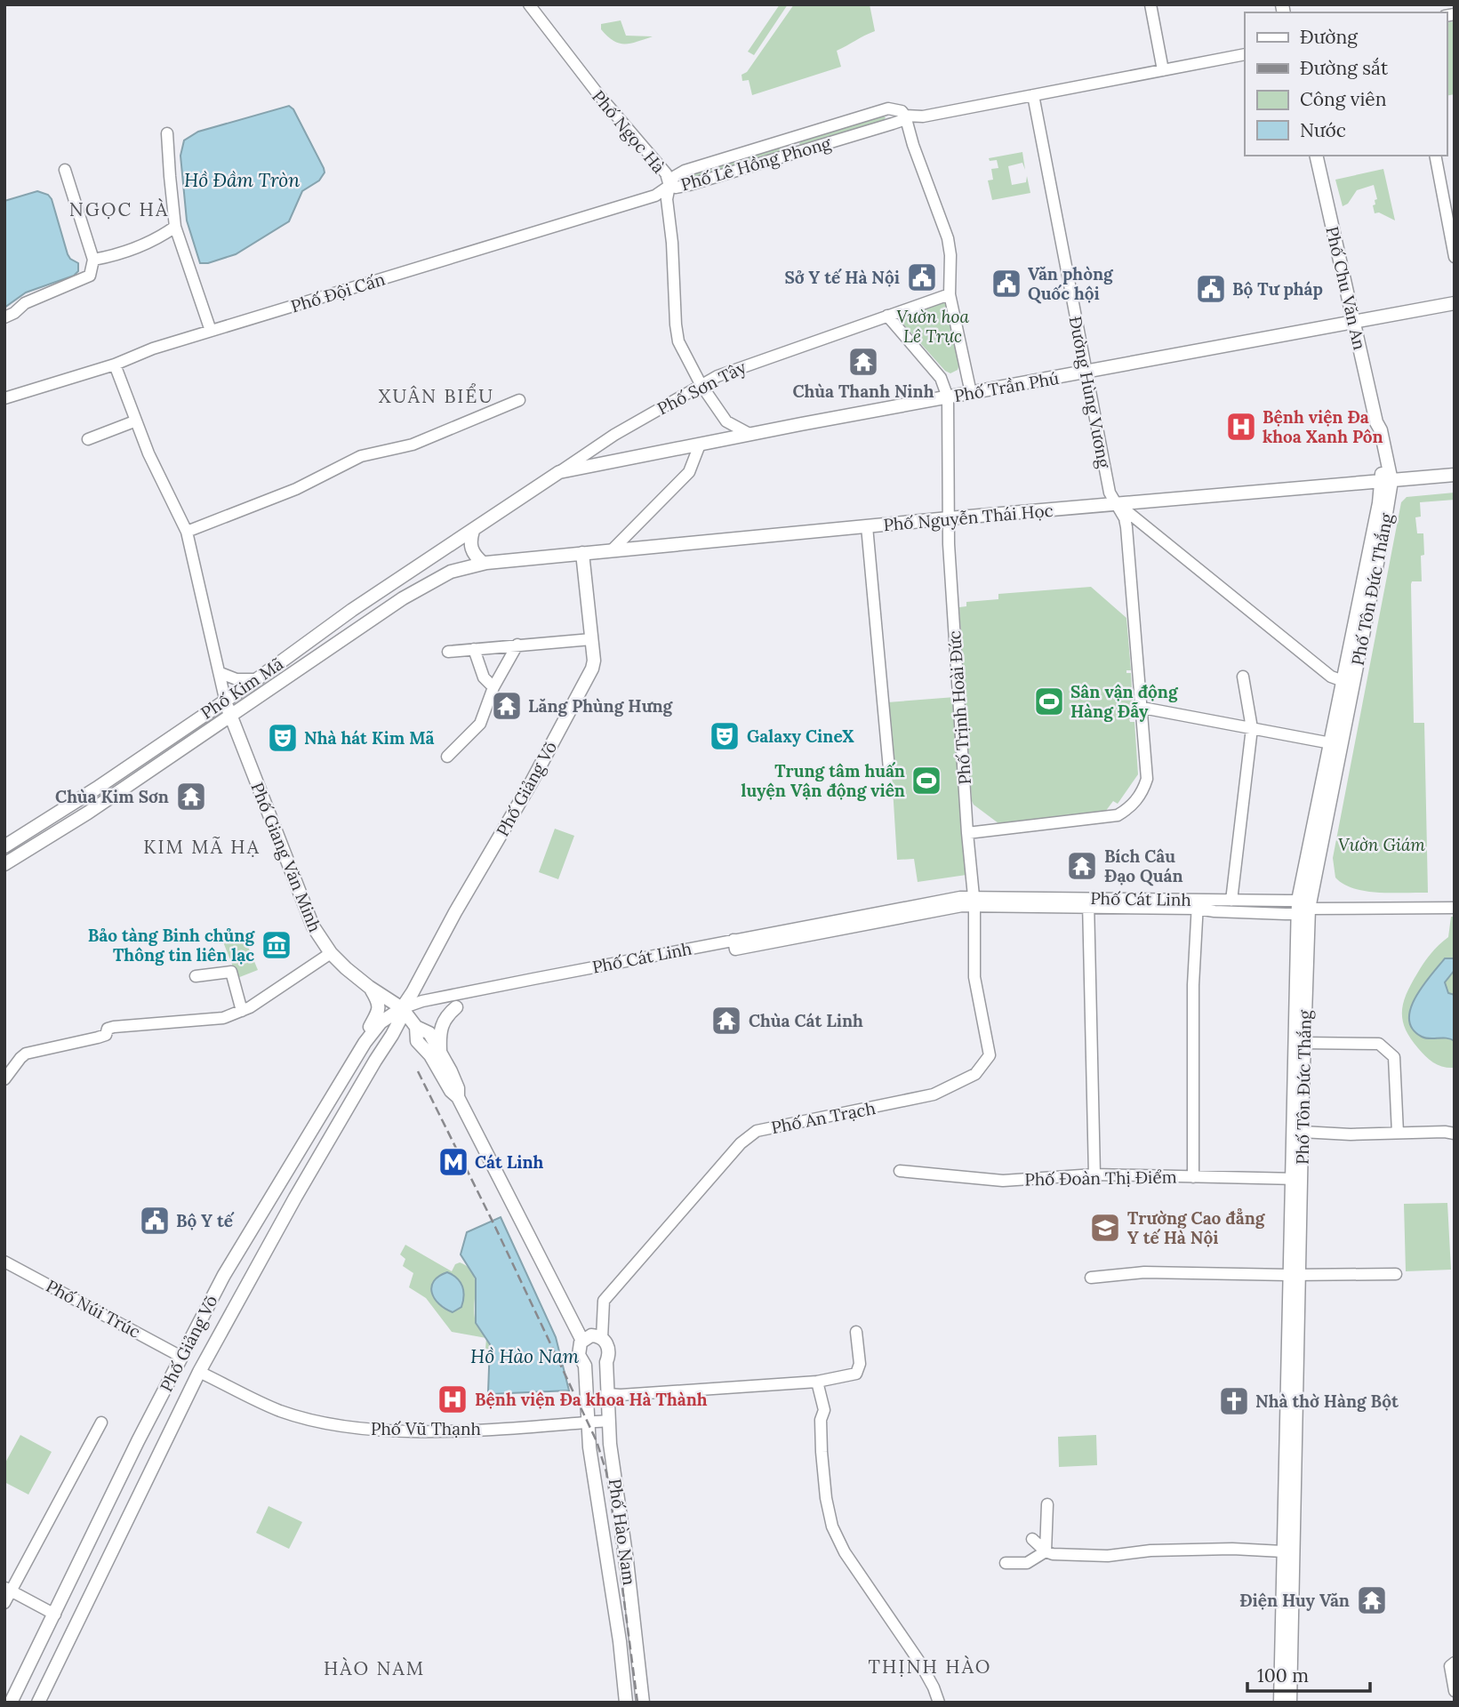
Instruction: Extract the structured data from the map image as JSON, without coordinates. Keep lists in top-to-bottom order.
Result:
{
  "streets": {
    "main road": [
      "Phố Chu Văn An",
      "Phố Trần Phú",
      "Phố Sơn Tây",
      "Phố Nguyễn Thái Học",
      "Phố Tôn Đức Thắng",
      "Phố Kim Mã",
      "Phố Giảng Võ",
      "Phố Giang Văn Minh",
      "Phố Hào Nam"
    ],
    "street": [
      "Phố Ngọc Hà",
      "Phố Lê Hồng Phong",
      "Phố Đội Cấn",
      "Đường Hùng Vương",
      "Phố Trịnh Hoài Đức",
      "Phố Cát Linh",
      "Phố An Trạch",
      "Phố Đoàn Thị Điểm",
      "Phố Núi Trúc",
      "Phố Vũ Thạnh"
    ]
  },
  "crossings": [
    ["Phố Ngọc Hà", "Phố Lê Hồng Phong"],
    ["Phố Ngọc Hà", "Phố Đội Cấn"],
    ["Phố Ngọc Hà", "Phố Sơn Tây"],
    ["Phố Lê Hồng Phong", "Phố Đội Cấn"],
    ["Phố Lê Hồng Phong", "Đường Hùng Vương"],
    ["Phố Chu Văn An", "Phố Trần Phú"],
    ["Phố Chu Văn An", "Phố Nguyễn Thái Học"],
    ["Phố Chu Văn An", "Phố Tôn Đức Thắng"],
    ["Phố Đội Cấn", "Phố Giang Văn Minh"],
    ["Phố Trần Phú", "Phố Sơn Tây"],
    ["Phố Trần Phú", "Đường Hùng Vương"],
    ["Phố Trần Phú", "Phố Trịnh Hoài Đức"],
    ["Phố Sơn Tây", "Phố Kim Mã"],
    ["Đường Hùng Vương", "Phố Nguyễn Thái Học"],
    ["Đường Hùng Vương", "Phố Trịnh Hoài Đức"],
    ["Phố Nguyễn Thái Học", "Phố Tôn Đức Thắng"],
    ["Phố Nguyễn Thái Học", "Phố Kim Mã"],
    ["Phố Nguyễn Thái Học", "Phố Trịnh Hoài Đức"],
    ["Phố Nguyễn Thái Học", "Phố Giảng Võ"],
    ["Phố Tôn Đức Thắng", "Phố Cát Linh"],
    ["Phố Tôn Đức Thắng", "Phố Đoàn Thị Điểm"],
    ["Phố Kim Mã", "Phố Giang Văn Minh"],
    ["Phố Trịnh Hoài Đức", "Phố Cát Linh"],
    ["Phố Trịnh Hoài Đức", "Phố An Trạch"],
    ["Phố Giảng Võ", "Phố Giang Văn Minh"],
    ["Phố Giảng Võ", "Phố Cát Linh"],
    ["Phố Giảng Võ", "Phố Núi Trúc"],
    ["Phố Giảng Võ", "Phố Vũ Thạnh"],
    ["Phố Giảng Võ", "Phố Hào Nam"],
    ["Phố Giang Văn Minh", "Phố Cát Linh"],
    ["Phố Giang Văn Minh", "Phố Hào Nam"],
    ["Phố Cát Linh", "Phố An Trạch"],
    ["Phố Cát Linh", "Phố Hào Nam"],
    ["Phố An Trạch", "Phố Hào Nam"],
    ["Phố Vũ Thạnh", "Phố Hào Nam"]
  ],
  "districts": [
    "NGỌC HÀ",
    "XUÂN BIỂU",
    "KIM MÃ HẠ",
    "THỊNH HÀO",
    "HÀO NAM"
  ],
  "water": ["Hồ Đầm Tròn", "Hồ Hào Nam"],
  "parks": ["Vườn hoa Lê Trực", "Vườn Giám"],
  "places": {
    "public building": [
      "Sở Y tế Hà Nội",
      "Văn phòng Quốc hội",
      "Bộ Tư pháp",
      "Bộ Y tế"
    ],
    "temple": [
      "Chùa Thanh Ninh",
      "Lăng Phùng Hưng",
      "Chùa Kim Sơn",
      "Bích Câu Đạo Quán",
      "Chùa Cát Linh",
      "Điện Huy Văn"
    ],
    "hospital": ["Bệnh viện Đa khoa Xanh Pôn", "Bệnh viện Đa khoa Hà Thành"],
    "sports": ["Sân vận động Hàng Đẫy", "Trung tâm huấn luyện Vận động viên"],
    "theatre": ["Galaxy CineX", "Nhà hát Kim Mã"],
    "museum": ["Bảo tàng Binh chủng Thông tin liên lạc"],
    "metro station": ["Cát Linh"],
    "school or university": ["Trường Cao đẳng Y tế Hà Nội"],
    "church": ["Nhà thờ Hàng Bột"]
  },
  "legend": [
    "Đường",
    "Đường sắt",
    "Công viên",
    "Nước"
  ],
  "scale_bar": "100 m"
}
